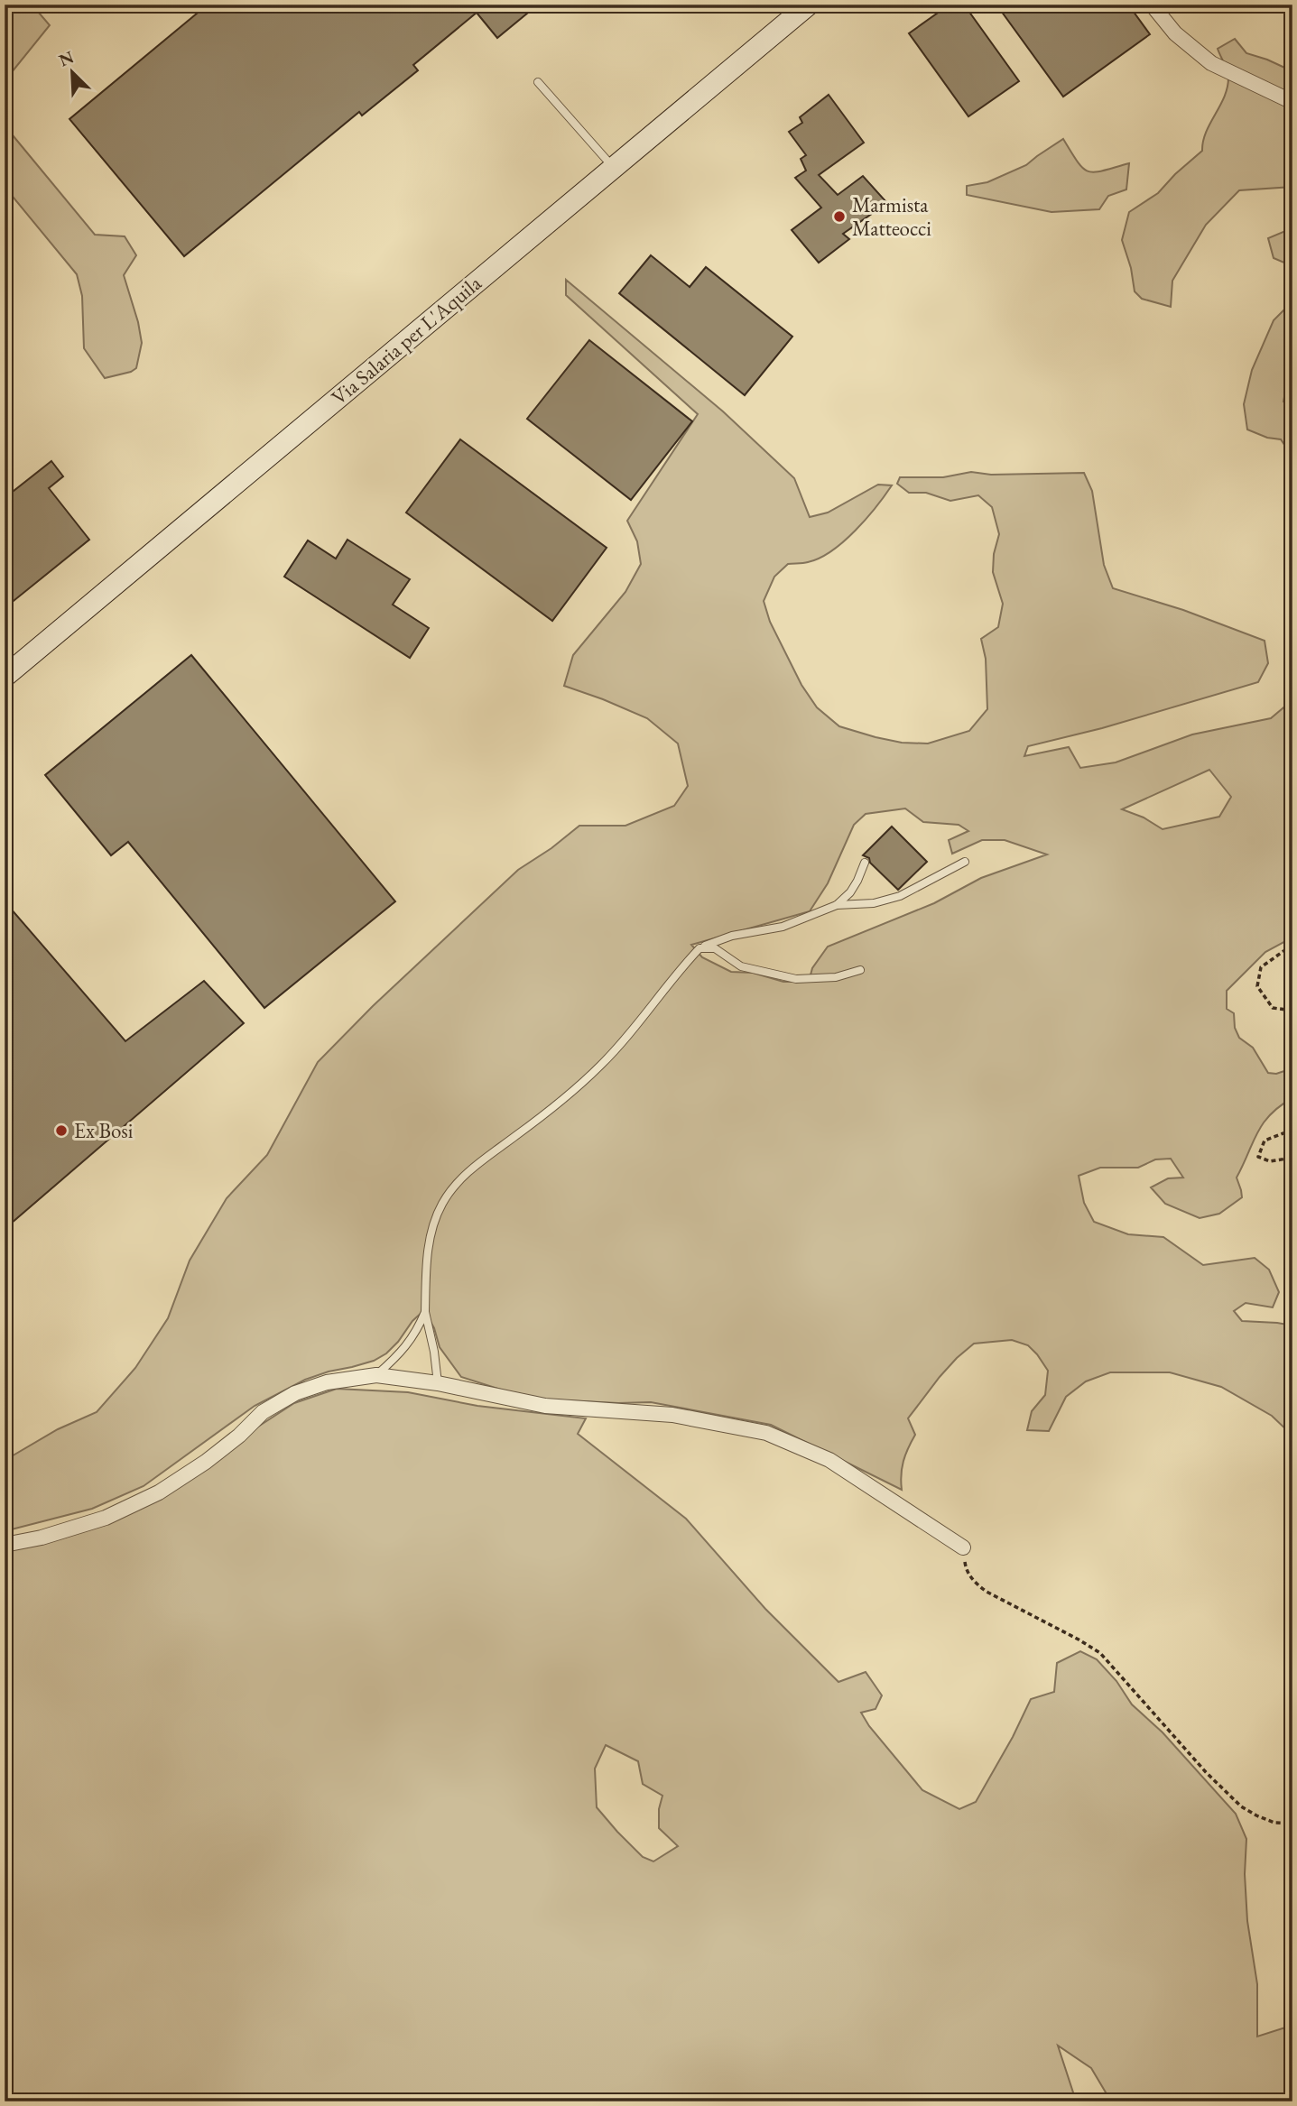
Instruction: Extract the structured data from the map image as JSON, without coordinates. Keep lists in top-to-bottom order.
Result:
{
  "streets": {
    "main road": ["Via Salaria per L'Aquila"]
  },
  "places": ["Marmista Matteocci", "Ex Bosi"],
  "north": "top left"
}
